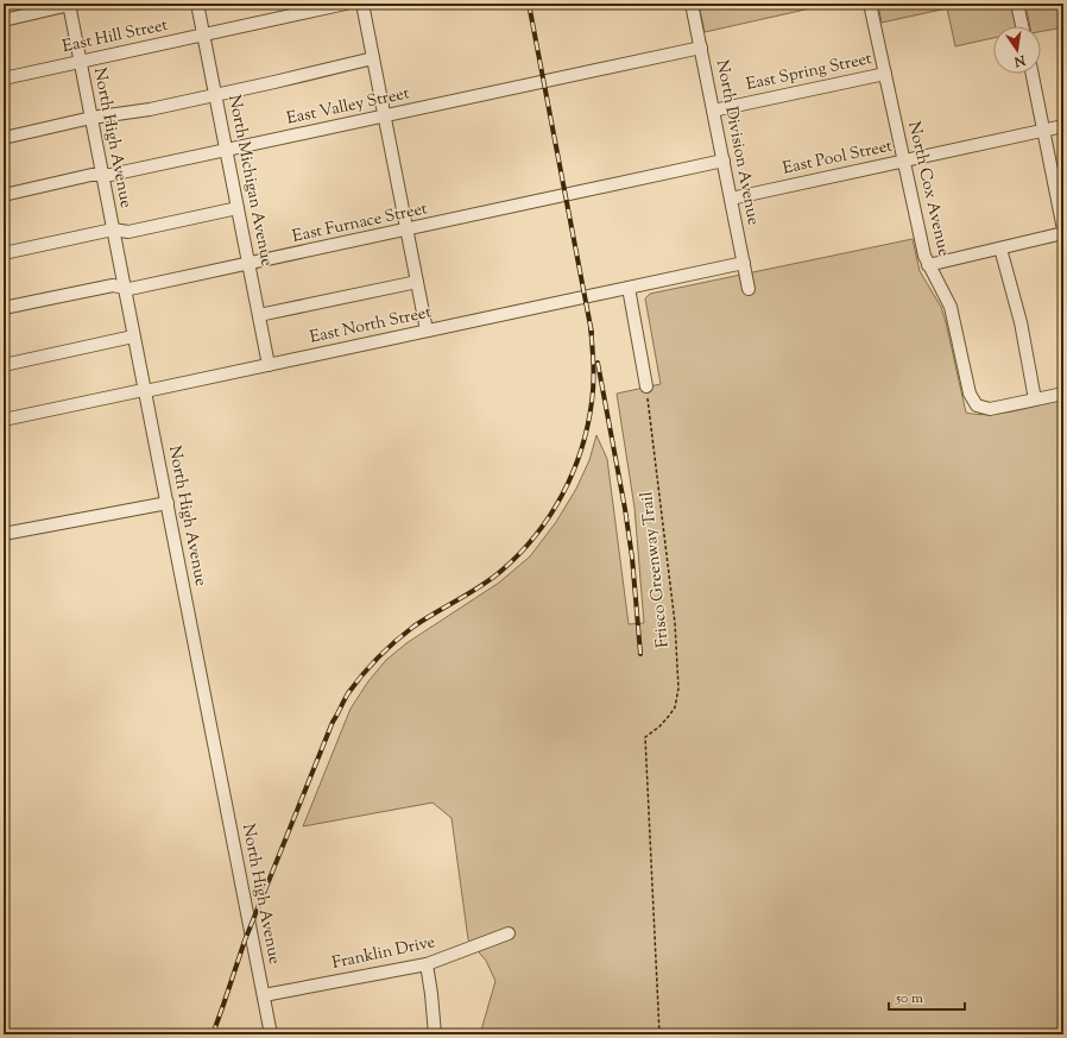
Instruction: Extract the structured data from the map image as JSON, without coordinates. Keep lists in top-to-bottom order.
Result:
{
  "streets": {
    "street": [
      "East Hill Street",
      "East Spring Street",
      "East Valley Street",
      "North High Avenue",
      "North Division Avenue",
      "East Pool Street",
      "North Michigan Avenue",
      "North Cox Avenue",
      "East Furnace Street",
      "East North Street",
      "Franklin Drive"
    ],
    "path": ["Frisco Greenway Trail"]
  },
  "crossings": [
    ["East Hill Street", "North High Avenue"],
    ["East Hill Street", "North Michigan Avenue"],
    ["East Spring Street", "North Division Avenue"],
    ["East Spring Street", "North Cox Avenue"],
    ["East Valley Street", "North High Avenue"],
    ["East Valley Street", "North Division Avenue"],
    ["East Valley Street", "North Michigan Avenue"],
    ["North High Avenue", "East Furnace Street"],
    ["North High Avenue", "East North Street"],
    ["North High Avenue", "Franklin Drive"],
    ["North Division Avenue", "East Pool Street"],
    ["North Division Avenue", "East Furnace Street"],
    ["North Division Avenue", "East North Street"],
    ["East Pool Street", "North Cox Avenue"],
    ["North Michigan Avenue", "East Furnace Street"],
    ["North Michigan Avenue", "East North Street"]
  ],
  "scale_bar": "50 m",
  "north": "bottom"
}
